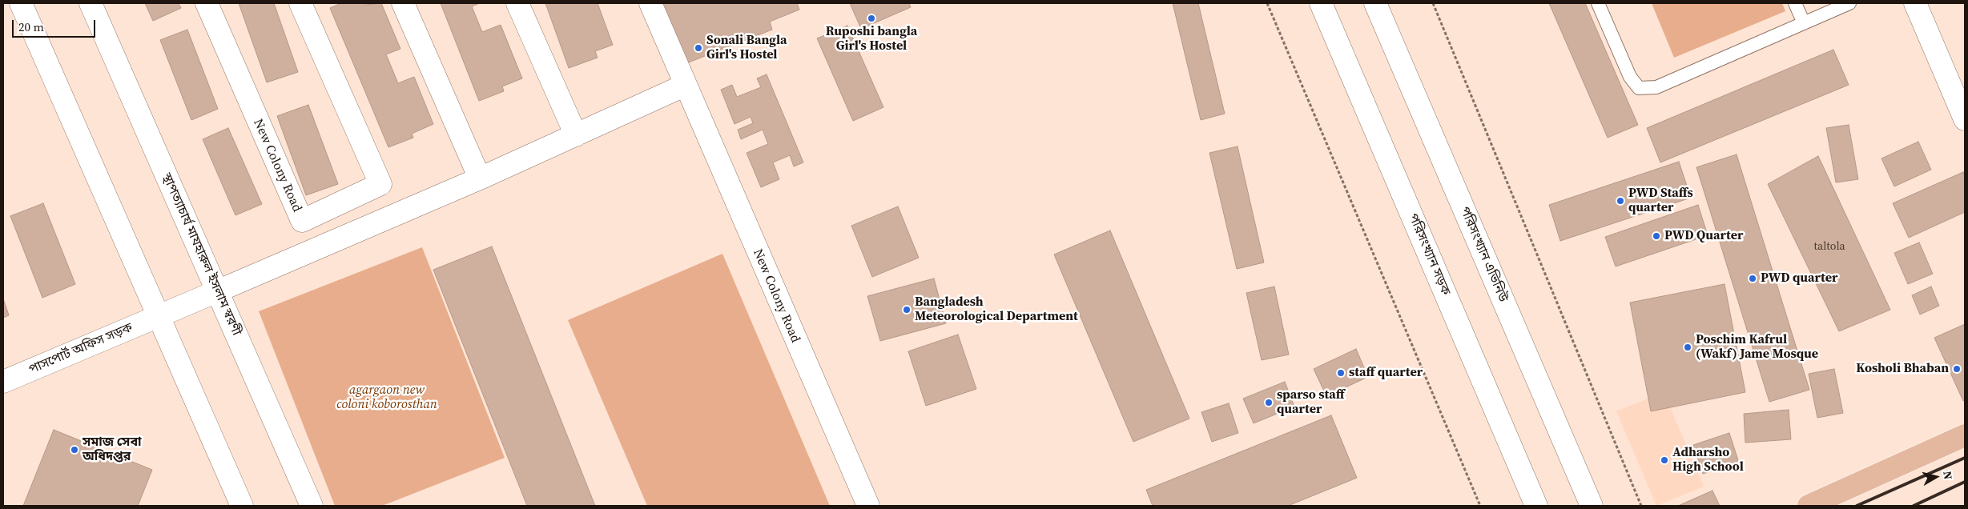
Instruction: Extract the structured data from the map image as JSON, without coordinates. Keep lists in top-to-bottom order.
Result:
{
  "streets": {
    "street": [
      "New Colony Road",
      "স্থাপত্যাচার্য মাযহারুল ইসলাম স্বরণী",
      "পরিসংখ্যান সড়ক",
      "পরিসংখ্যান এভিনিউ",
      "পাসপোর্ট অফিস সড়ক"
    ]
  },
  "crossings": [
    ["স্থাপত্যাচার্য মাযহারুল ইসলাম স্বরণী", "পাসপোর্ট অফিস সড়ক"]
  ],
  "parks": ["agargaon new coloni koborosthan"],
  "places": [
    "Ruposhi bangla Girl's Hostel",
    "Sonali Bangla Girl's Hostel",
    "PWD Staffs quarter",
    "PWD Quarter",
    "PWD quarter",
    "Bangladesh Meteorological Department",
    "Poschim Kafrul (Wakf) Jame Mosque",
    "Kosholi Bhaban",
    "staff quarter",
    "sparso staff quarter",
    "সমাজ সেবা অধিদপ্তর",
    "Adharsho High School"
  ],
  "house_numbers": ["taltola"],
  "scale_bar": "20 m",
  "north": "right"
}
